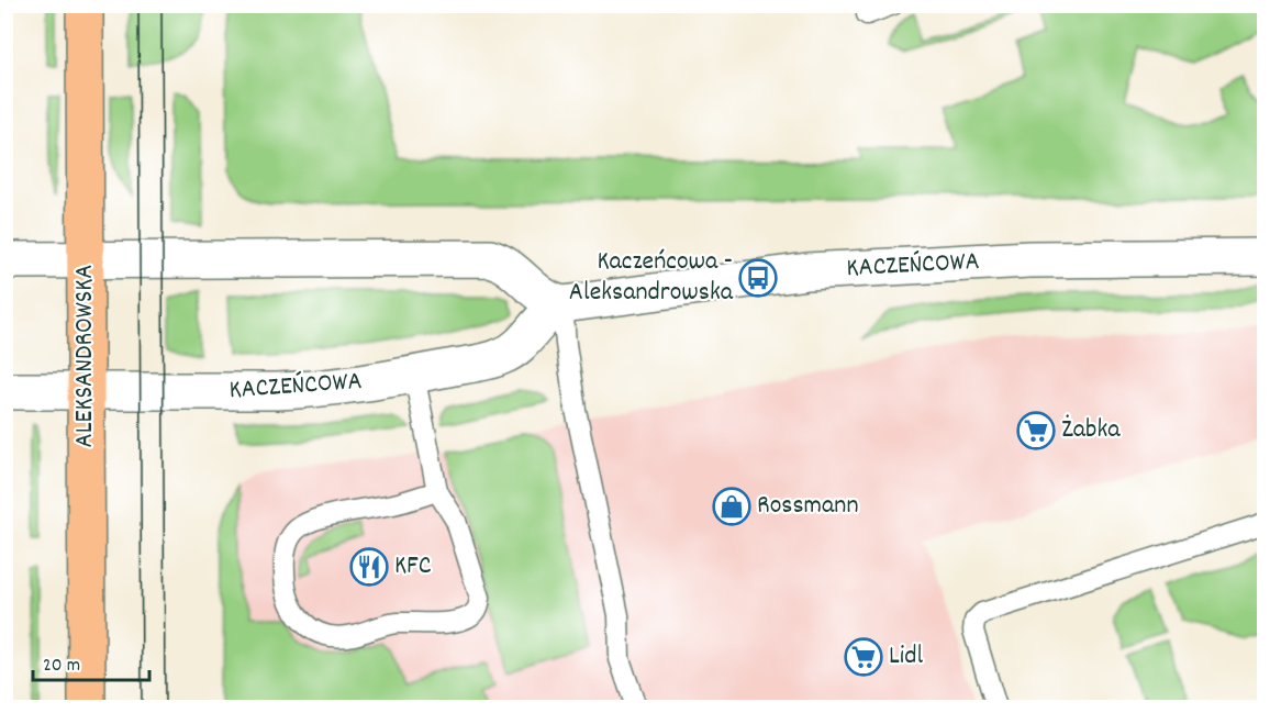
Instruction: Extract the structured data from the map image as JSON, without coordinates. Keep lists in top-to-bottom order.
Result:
{
  "streets": {
    "main road": ["ALEKSANDROWSKA"],
    "street": ["KACZEŃCOWA"]
  },
  "crossings": [
    ["KACZEŃCOWA", "ALEKSANDROWSKA"]
  ],
  "places": {
    "bus stop": ["Kaczeńcowa - Aleksandrowska"],
    "supermarket": ["Żabka", "Lidl"],
    "shop": ["Rossmann"],
    "restaurant": ["KFC"]
  },
  "scale_bar": "20 m"
}
